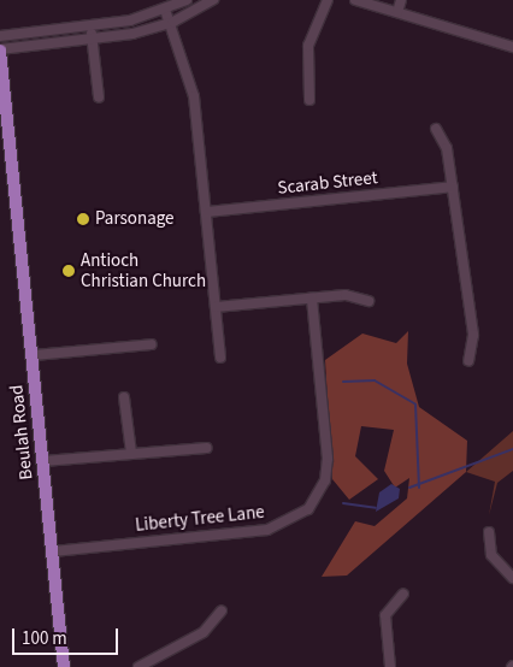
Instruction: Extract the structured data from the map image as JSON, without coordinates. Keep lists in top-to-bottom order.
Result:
{
  "streets": {
    "main road": ["Beulah Road"],
    "street": ["Scarab Street", "Liberty Tree Lane"]
  },
  "crossings": [
    ["Beulah Road", "Liberty Tree Lane"]
  ],
  "places": ["Parsonage", "Antioch Christian Church"],
  "scale_bar": "100 m"
}
